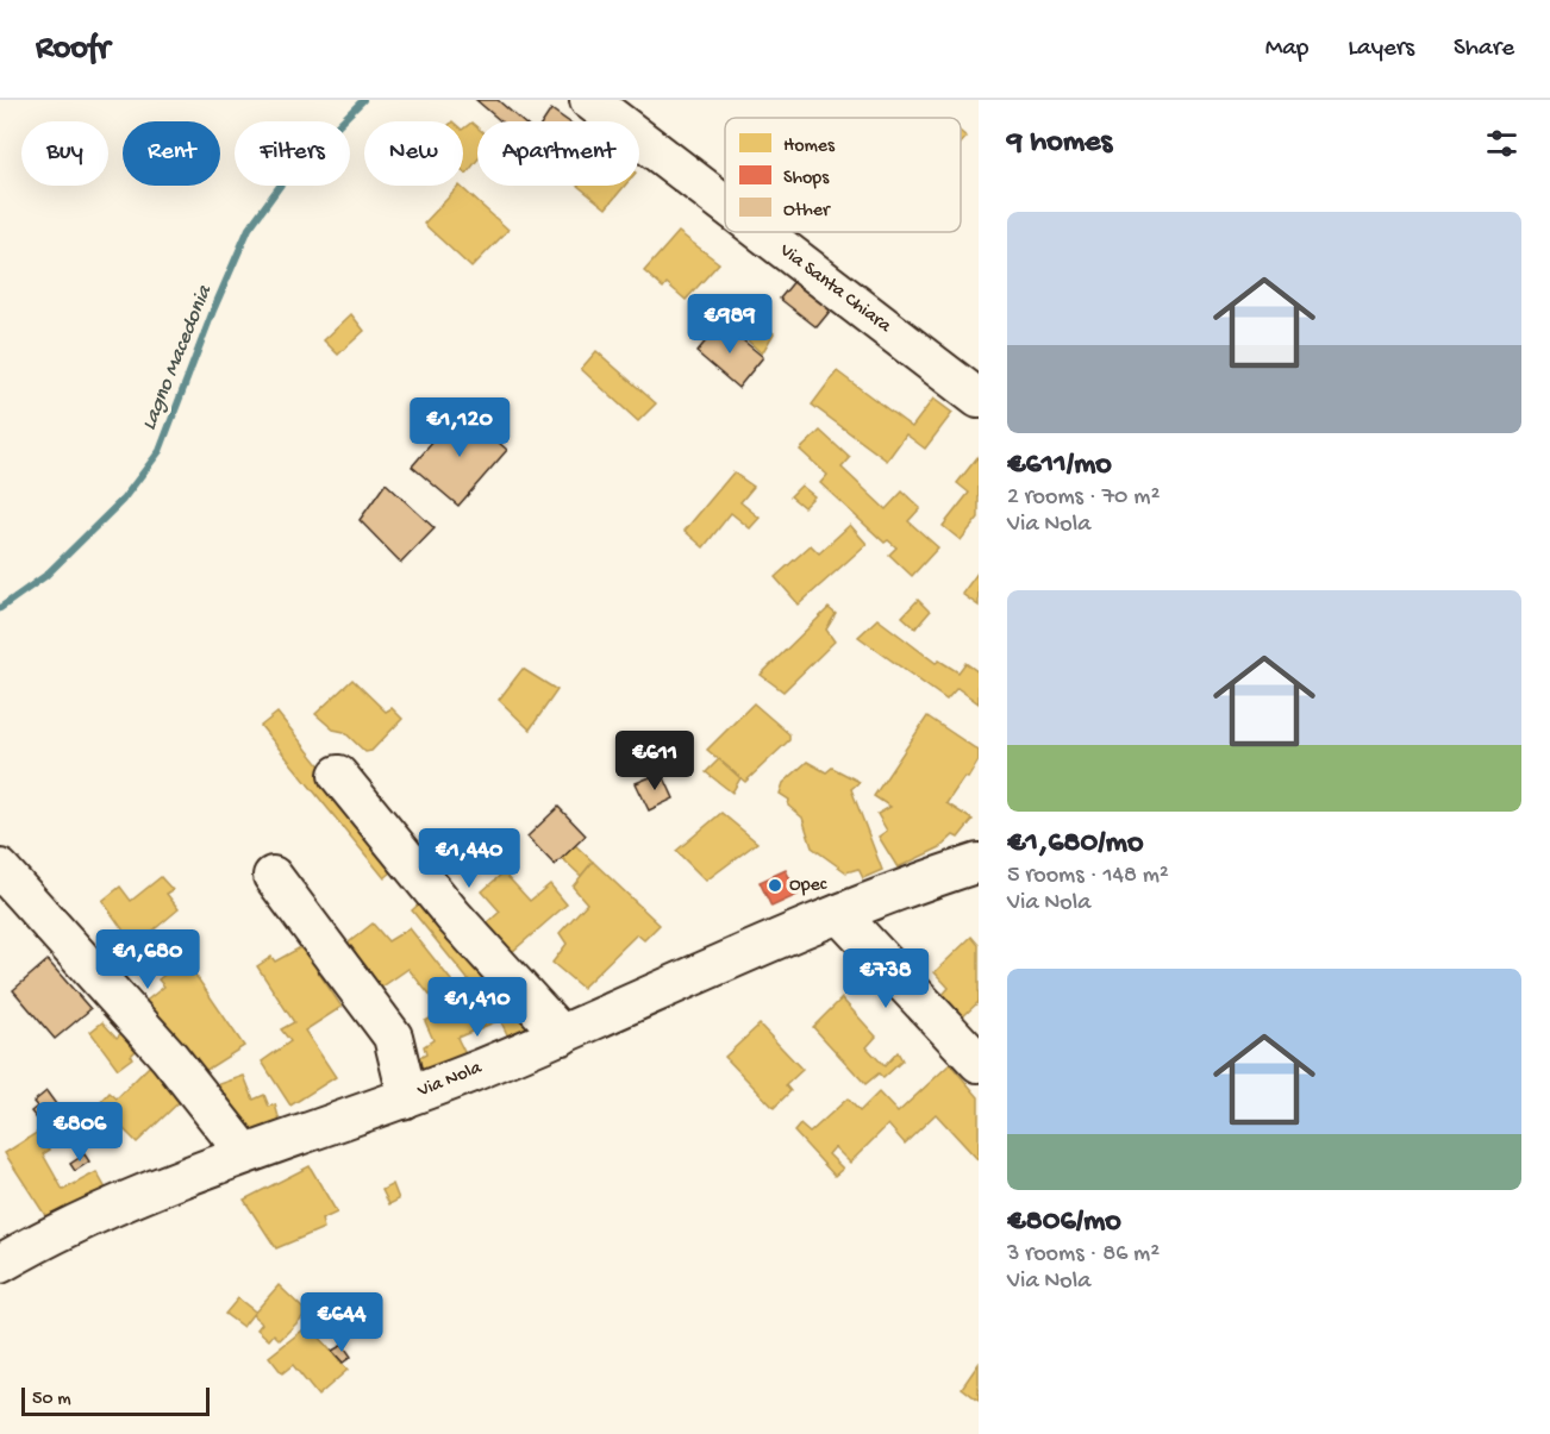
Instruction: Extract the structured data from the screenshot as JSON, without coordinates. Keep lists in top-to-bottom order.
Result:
{
  "streets": {
    "street": ["Via Santa Chiara", "Via Nola"]
  },
  "water": ["Lagno Macedonia"],
  "places": ["Opec"],
  "legend": ["Homes", "Shops", "Other"],
  "scale_bar": "50 m",
  "page": {
    "header": "Roofr",
    "nav": ["Map", "Layers", "Share"],
    "heading": "9 homes",
    "chip": [
      "Buy",
      "Rent",
      "Filters",
      "New",
      "Apartment"
    ],
    "list": [
      {
        "name": "€611/mo",
        "note": "2 rooms · 70 m² · Via Nola"
      },
      {
        "name": "€1,680/mo",
        "note": "5 rooms · 148 m² · Via Nola"
      },
      {
        "name": "€806/mo",
        "note": "3 rooms · 86 m² · Via Nola"
      }
    ],
    "price": [
      "€989",
      "€1,120",
      "€611",
      "€1,440",
      "€1,680",
      "€738",
      "€1,410",
      "€806",
      "€644"
    ],
    "scale": "50 m"
  }
}
